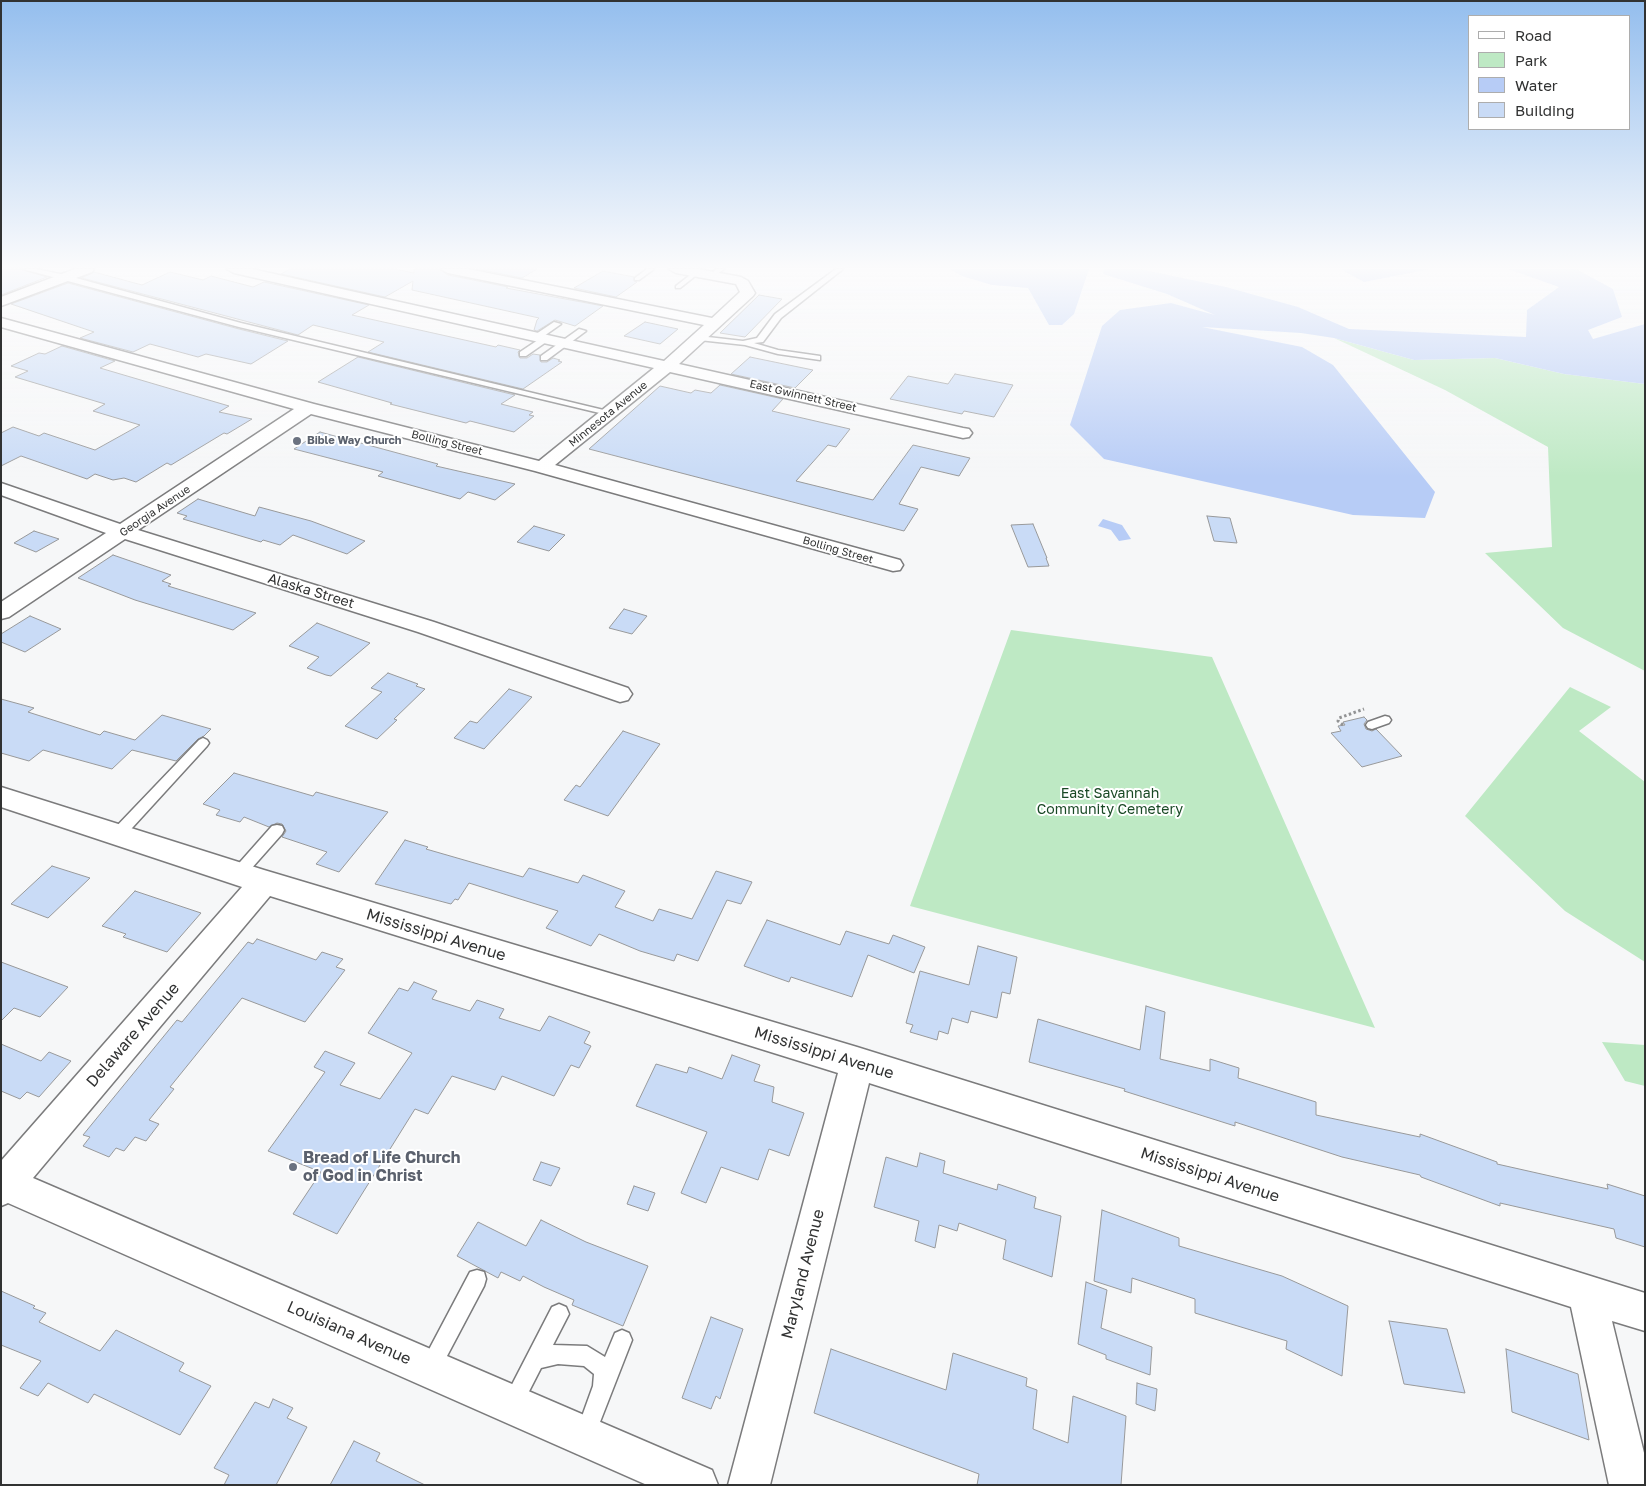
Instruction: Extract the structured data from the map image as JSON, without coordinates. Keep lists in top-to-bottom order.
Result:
{
  "streets": {
    "street": [
      "East Gwinnett Street",
      "Minnesota Avenue",
      "Bolling Street",
      "Georgia Avenue",
      "Alaska Street",
      "Mississippi Avenue",
      "Delaware Avenue",
      "Maryland Avenue",
      "Louisiana Avenue"
    ]
  },
  "crossings": [
    ["East Gwinnett Street", "Minnesota Avenue"],
    ["Minnesota Avenue", "Bolling Street"],
    ["Bolling Street", "Georgia Avenue"],
    ["Georgia Avenue", "Alaska Street"],
    ["Mississippi Avenue", "Delaware Avenue"],
    ["Mississippi Avenue", "Maryland Avenue"],
    ["Delaware Avenue", "Louisiana Avenue"]
  ],
  "parks": ["East Savannah Community Cemetery"],
  "places": ["Bible Way Church", "Bread of Life Church of God in Christ"],
  "legend": [
    "Road",
    "Park",
    "Water",
    "Building"
  ]
}
